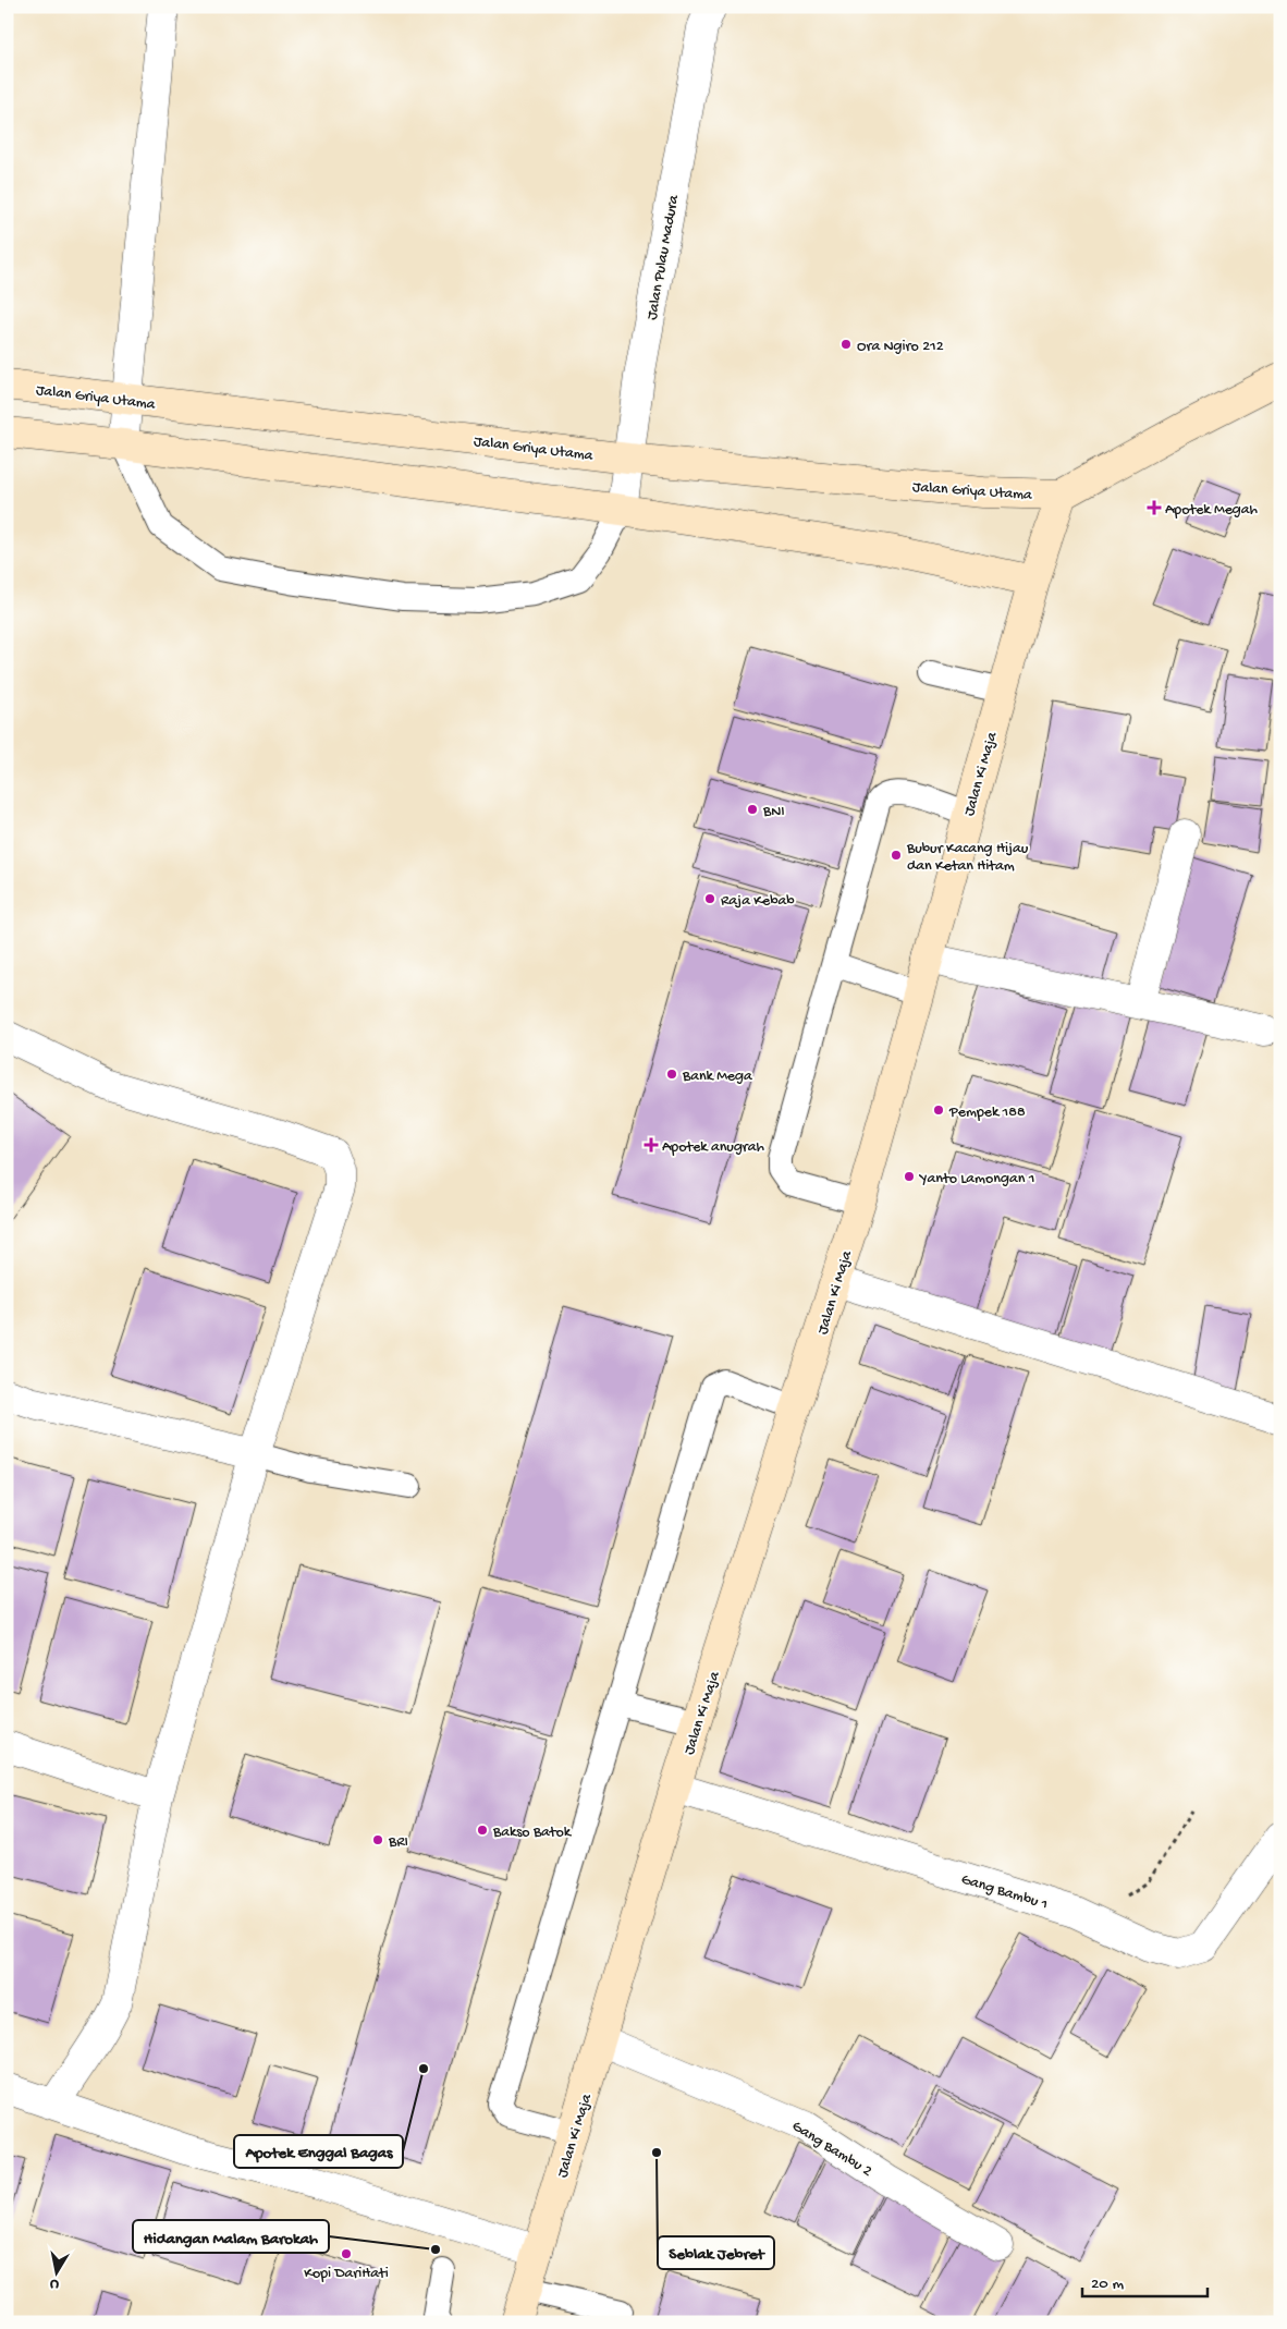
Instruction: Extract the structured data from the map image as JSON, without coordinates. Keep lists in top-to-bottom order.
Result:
{
  "streets": {
    "main road": ["Jalan Griya Utama", "Jalan Ki Maja"],
    "street": ["Jalan Pulau Madura", "Gang Bambu 1", "Gang Bambu 2"]
  },
  "crossings": [
    ["Jalan Pulau Madura", "Jalan Griya Utama"],
    ["Jalan Griya Utama", "Jalan Ki Maja"],
    ["Jalan Ki Maja", "Gang Bambu 1"],
    ["Jalan Ki Maja", "Gang Bambu 2"]
  ],
  "places": {
    "other": [
      "Ora Ngiro 212",
      "BNI",
      "Bubur Kacang Hijau dan Ketan Hitam",
      "Raja Kebab",
      "Bank Mega",
      "Pempek 188",
      "Yanto Lamongan 1",
      "Bakso Batok",
      "BRI",
      "Apotek Enggal Bagas",
      "Seblak Jebret",
      "Hidangan Malam Barokah",
      "Kopi DariHati"
    ],
    "health": ["Apotek Megah", "Apotek anugrah"]
  },
  "scale_bar": "20 m",
  "north": "bottom"
}
